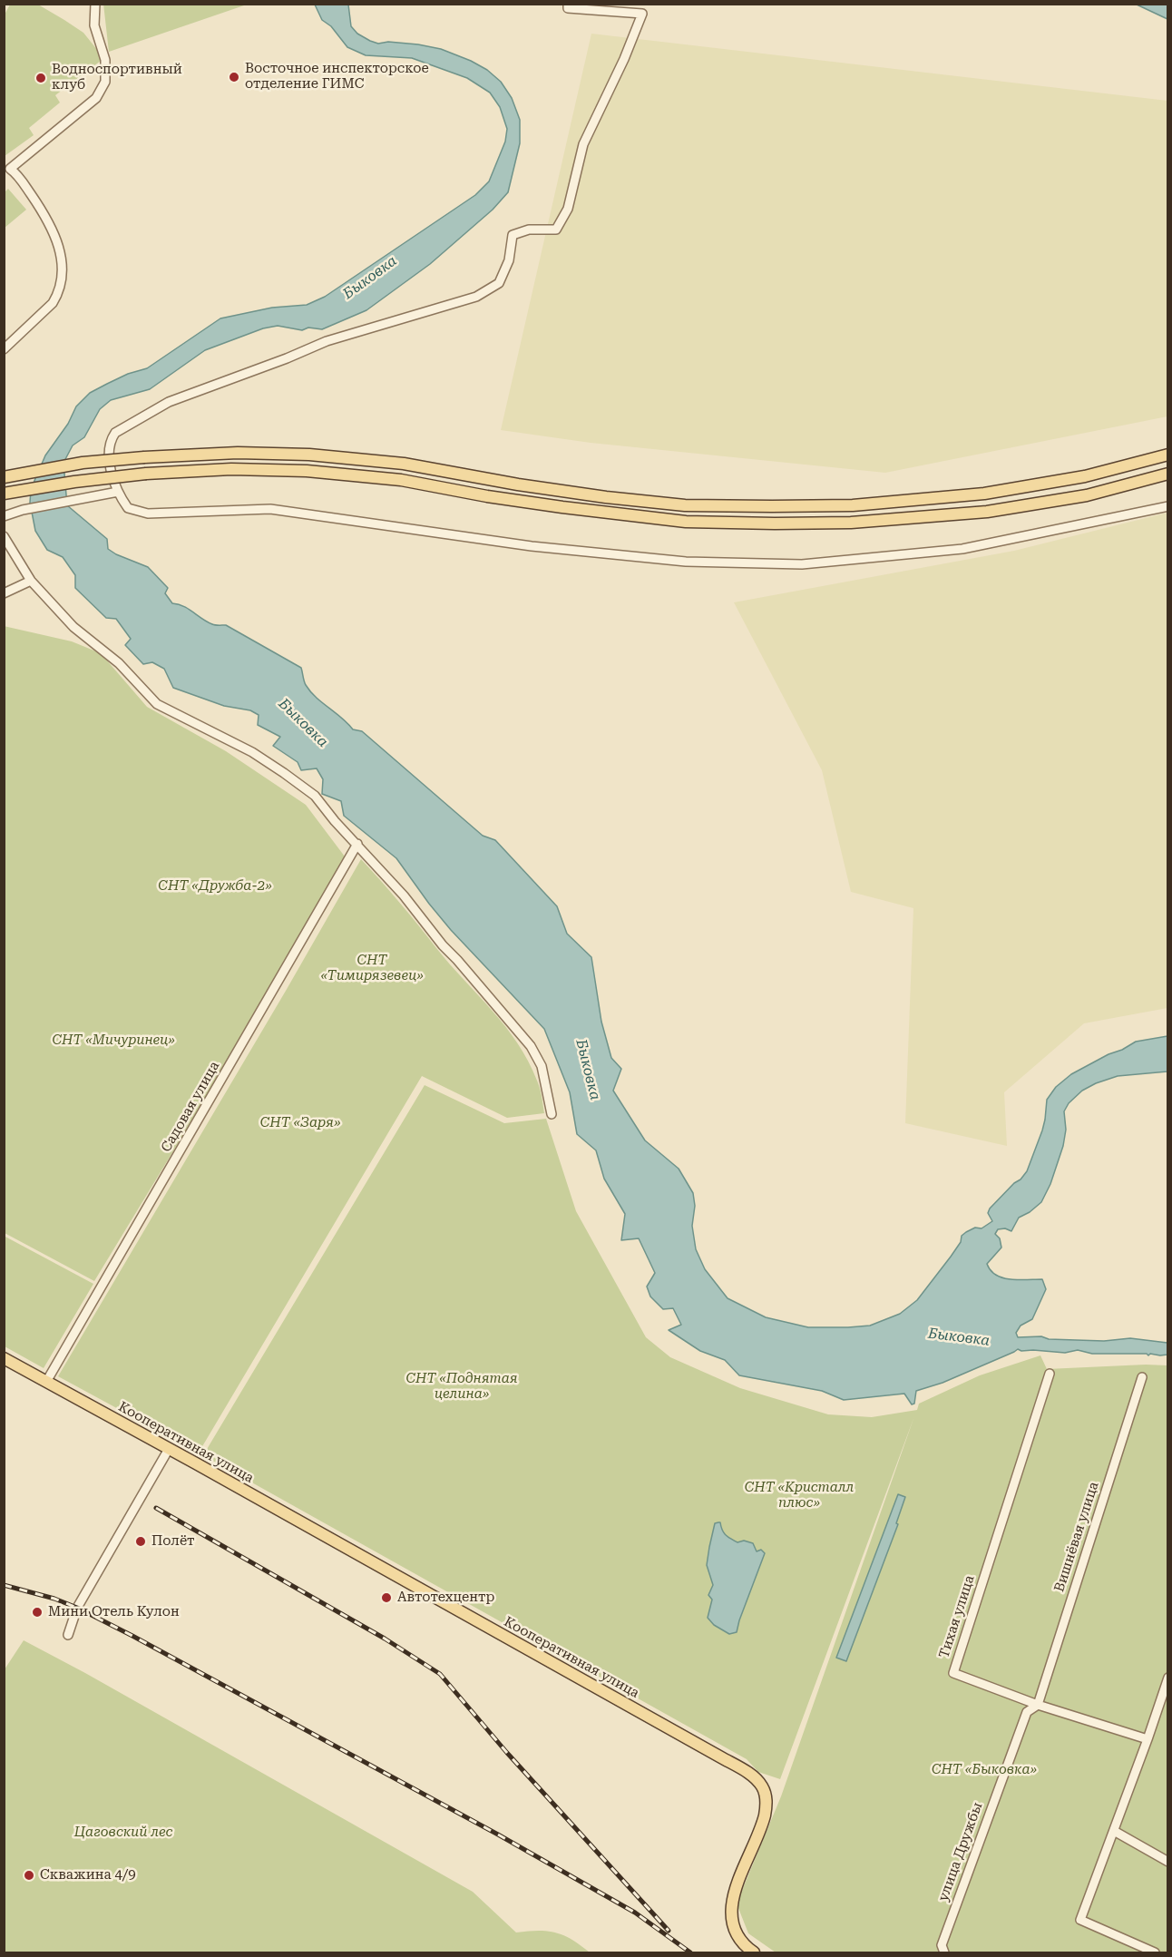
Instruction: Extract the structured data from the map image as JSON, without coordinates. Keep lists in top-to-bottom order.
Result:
{
  "streets": {
    "main road": ["Кооперативная улица"],
    "street": [
      "Садовая улица",
      "Вишнёвая улица",
      "Тихая улица",
      "улица Дружбы"
    ]
  },
  "crossings": [
    ["Садовая улица", "Кооперативная улица"],
    ["Вишнёвая улица", "Тихая улица"],
    ["Вишнёвая улица", "улица Дружбы"],
    ["Тихая улица", "улица Дружбы"]
  ],
  "water": ["Быковка"],
  "parks": [
    "СНТ «Дружба-2»",
    "СНТ «Тимирязевец»",
    "СНТ «Мичуринец»",
    "СНТ «Заря»",
    "СНТ «Поднятая целина»",
    "СНТ «Кристалл плюс»",
    "СНТ «Быковка»",
    "Цаговский лес"
  ],
  "places": [
    "Восточное инспекторское отделение ГИМС",
    "Водноспортивный клуб",
    "Полёт",
    "Автотехцентр",
    "Мини Отель Кулон",
    "Скважина 4/9"
  ]
}
